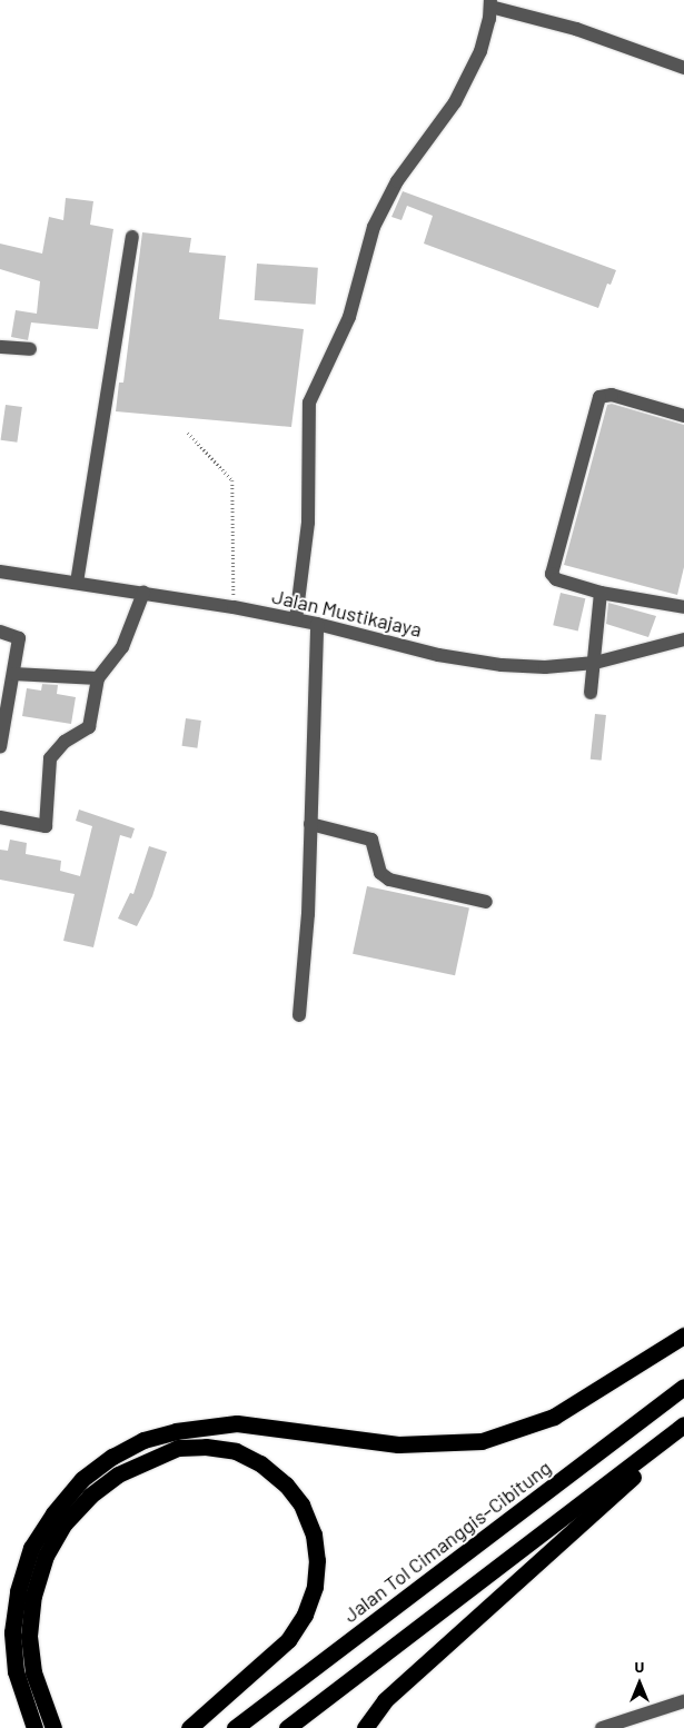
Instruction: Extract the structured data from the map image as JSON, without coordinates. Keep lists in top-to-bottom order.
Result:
{
  "streets": {
    "highway": ["Jalan Tol Cimanggis–Cibitung"],
    "street": ["Jalan Mustikajaya"]
  },
  "north": "top"
}
